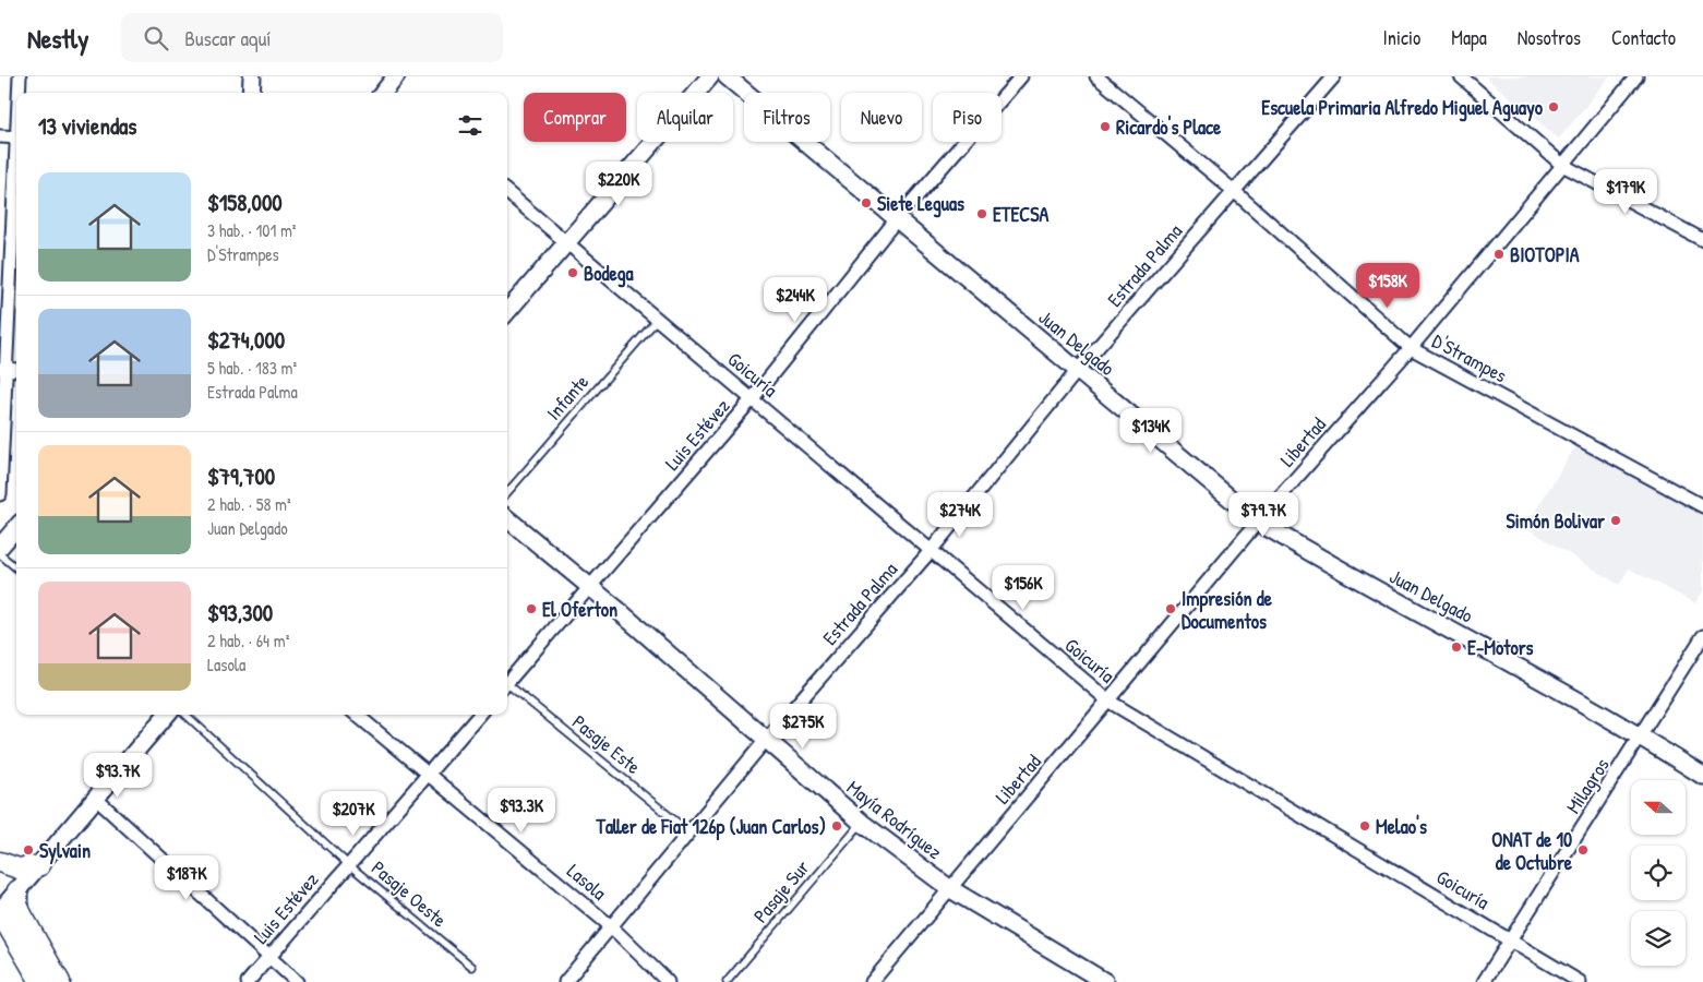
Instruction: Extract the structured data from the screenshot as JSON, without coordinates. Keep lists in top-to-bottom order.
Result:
{
  "streets": {
    "main road": ["Juan Delgado", "Mayía Rodríguez"],
    "street": [
      "Estrada Palma",
      "D'Strampes",
      "Goicuría",
      "Luis Estévez",
      "Libertad",
      "Milagros",
      "Lasola"
    ],
    "lane": [
      "Infante",
      "Pasaje Este",
      "Pasaje Sur",
      "Pasaje Oeste"
    ]
  },
  "crossings": [
    ["Estrada Palma", "Juan Delgado"],
    ["Estrada Palma", "D'Strampes"],
    ["Estrada Palma", "Goicuría"],
    ["Estrada Palma", "Pasaje Este"],
    ["Estrada Palma", "Mayía Rodríguez"],
    ["Estrada Palma", "Lasola"],
    ["Juan Delgado", "Luis Estévez"],
    ["Juan Delgado", "Libertad"],
    ["Juan Delgado", "Milagros"],
    ["D'Strampes", "Libertad"],
    ["Goicuría", "Infante"],
    ["Goicuría", "Luis Estévez"],
    ["Goicuría", "Libertad"],
    ["Goicuría", "Milagros"],
    ["Luis Estévez", "Mayía Rodríguez"],
    ["Luis Estévez", "Lasola"],
    ["Luis Estévez", "Pasaje Oeste"],
    ["Libertad", "Mayía Rodríguez"],
    ["Mayía Rodríguez", "Pasaje Sur"]
  ],
  "places": [
    "Escuela Primaria Alfredo Miguel Aguayo",
    "Ricardo's Place",
    "Siete Leguas",
    "ETECSA",
    "BIOTOPIA",
    "Bodega",
    "Simón Bolivar",
    "El Oferton",
    "Impresión de Documentos",
    "E-Motors",
    "Taller de Fiat 126p (Juan Carlos)",
    "Melao's",
    "Sylvain",
    "ONAT de 10 de Octubre"
  ],
  "north": "left",
  "page": {
    "header": "Nestly",
    "search": "Buscar aquí",
    "nav": [
      "Inicio",
      "Mapa",
      "Nosotros",
      "Contacto"
    ],
    "chip": [
      "Comprar",
      "Alquilar",
      "Filtros",
      "Nuevo",
      "Piso"
    ],
    "heading": "13 viviendas",
    "list": [
      {
        "name": "$158,000",
        "note": "3 hab. · 101 m² · D'Strampes"
      },
      {
        "name": "$274,000",
        "note": "5 hab. · 183 m² · Estrada Palma"
      },
      {
        "name": "$79,700",
        "note": "2 hab. · 58 m² · Juan Delgado"
      },
      {
        "name": "$93,300",
        "note": "2 hab. · 64 m² · Lasola"
      }
    ],
    "price": [
      "$220K",
      "$179K",
      "$158K",
      "$244K",
      "$134K",
      "$274K",
      "$79.7K",
      "$156K",
      "$275K",
      "$93.7K",
      "$93.3K",
      "$207K",
      "$187K"
    ]
  }
}
